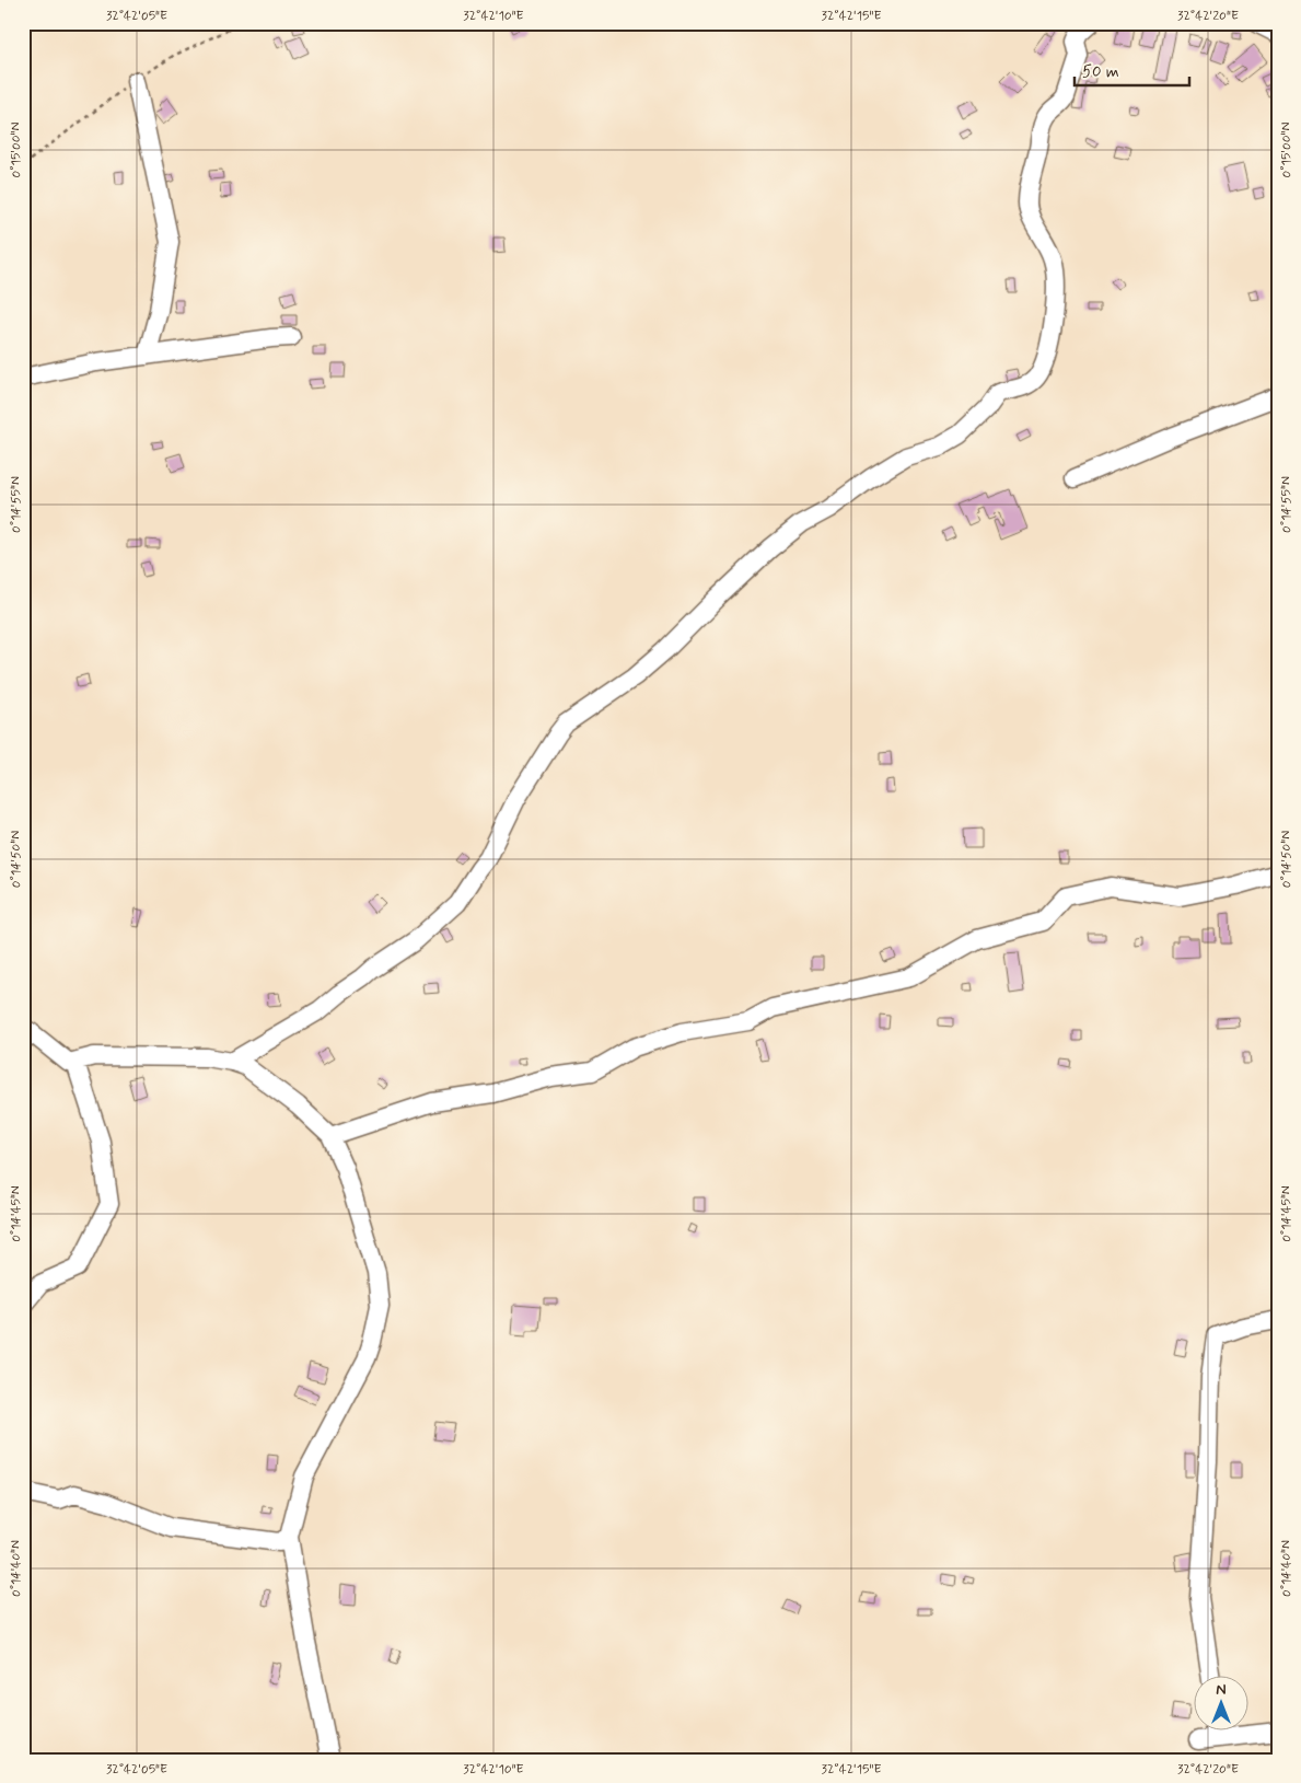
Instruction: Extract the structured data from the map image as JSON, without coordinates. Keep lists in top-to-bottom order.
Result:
{
  "scale_bar": "50 m",
  "north": "top",
  "coordinates": [
    "32°42'05\"E",
    "32°42'10\"E",
    "32°42'15\"E",
    "32°42'20\"E",
    "0°15'00\"N",
    "0°14'55\"N",
    "0°14'50\"N",
    "0°14'45\"N",
    "0°14'40\"N"
  ]
}
